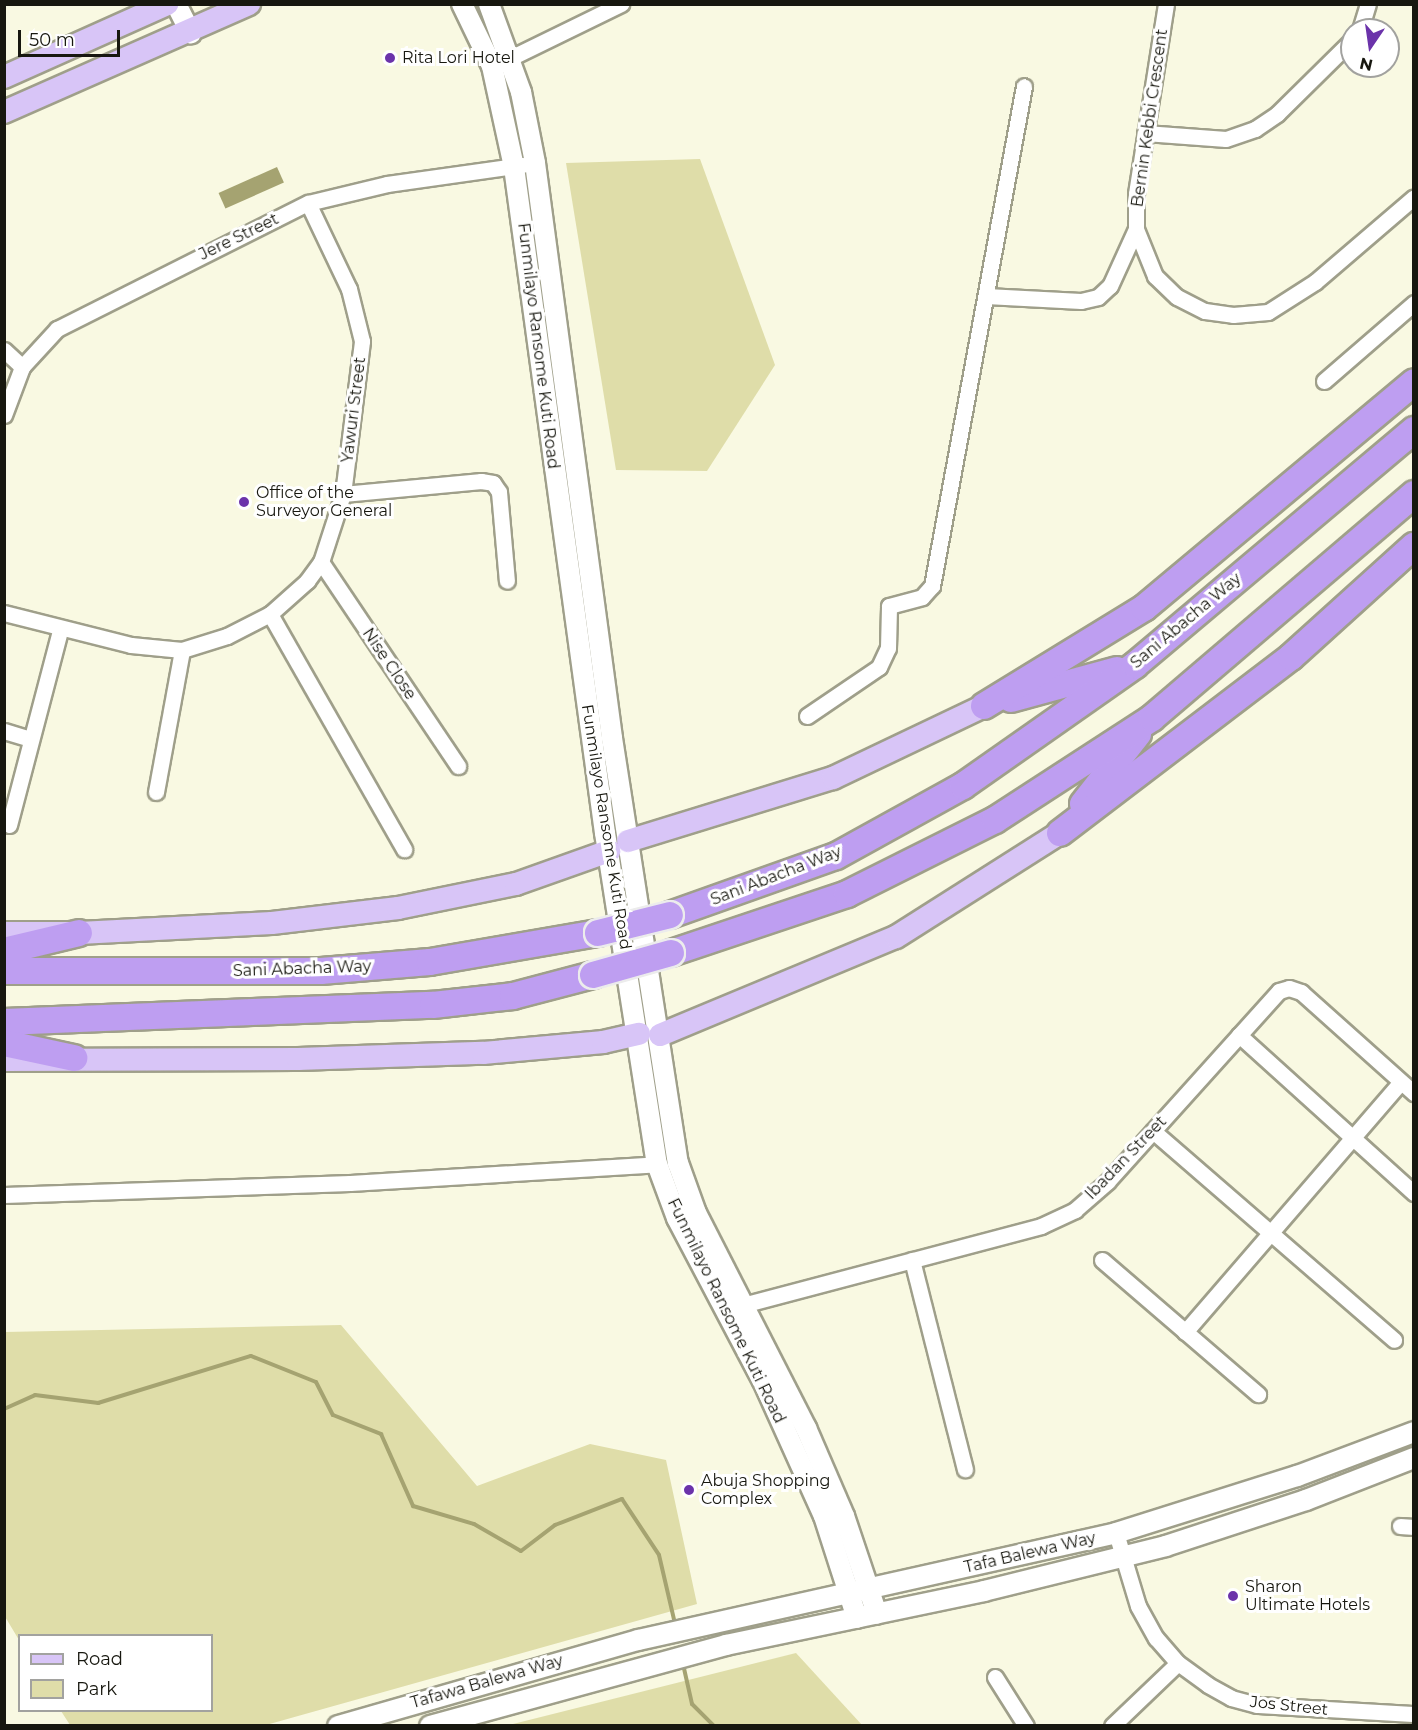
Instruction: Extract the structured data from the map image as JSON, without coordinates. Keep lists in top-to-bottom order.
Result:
{
  "streets": {
    "highway": ["Sani Abacha Way"],
    "street": [
      "Bernin Kebbi Crescent",
      "Jere Street",
      "Funmilayo Ransome Kuti Road",
      "Yawuri Street",
      "Nise Close",
      "Ibadan Street",
      "Tafa Balewa Way",
      "Tafawa Balewa Way",
      "Jos Street"
    ]
  },
  "crossings": [
    ["Jere Street", "Funmilayo Ransome Kuti Road"],
    ["Jere Street", "Yawuri Street"],
    ["Funmilayo Ransome Kuti Road", "Ibadan Street"],
    ["Funmilayo Ransome Kuti Road", "Tafa Balewa Way"],
    ["Yawuri Street", "Nise Close"],
    ["Tafa Balewa Way", "Tafawa Balewa Way"],
    ["Tafa Balewa Way", "Jos Street"]
  ],
  "places": [
    "Rita Lori Hotel",
    "Office of the Surveyor General",
    "Abuja Shopping Complex",
    "Sharon Ultimate Hotels"
  ],
  "legend": ["Road", "Park"],
  "scale_bar": "50 m",
  "north": "bottom"
}
